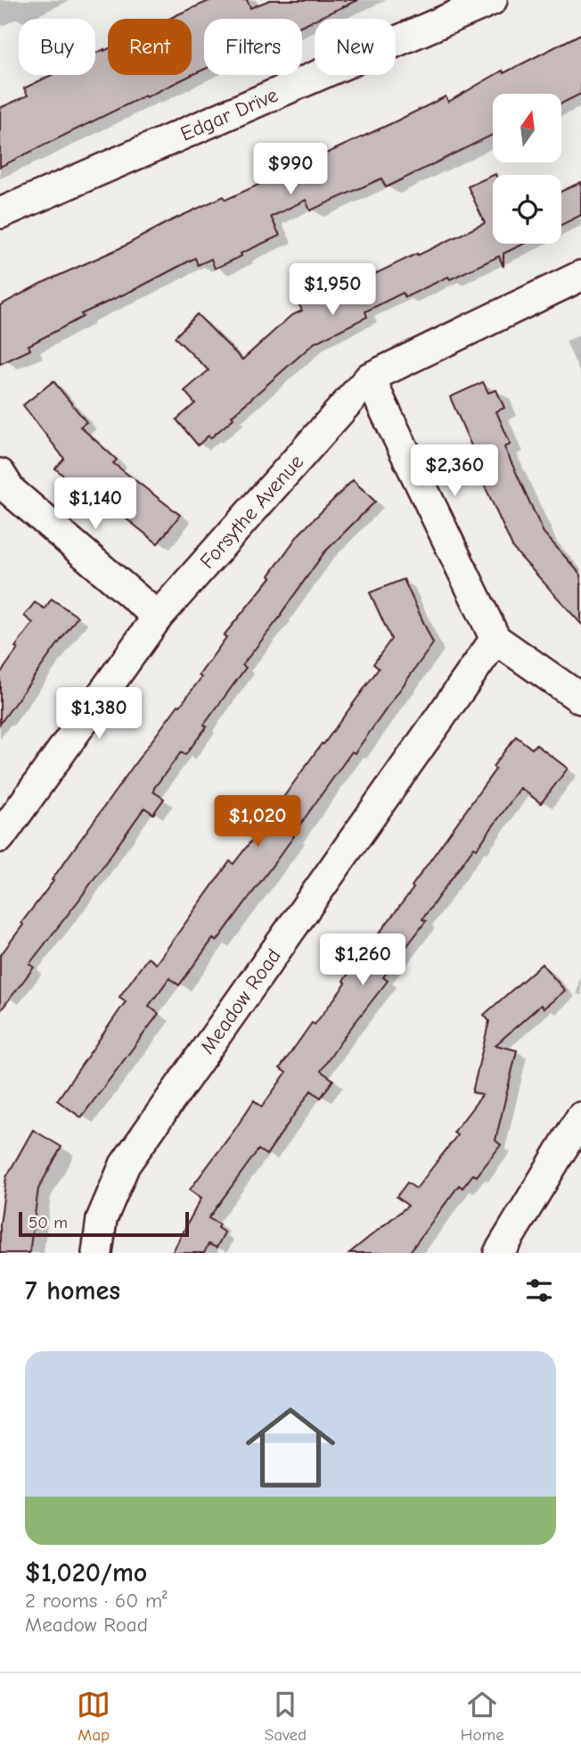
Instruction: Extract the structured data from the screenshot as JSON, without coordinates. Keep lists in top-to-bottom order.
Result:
{
  "streets": {
    "street": ["Edgar Drive", "Forsythe Avenue", "Meadow Road"]
  },
  "scale_bar": "50 m",
  "north": "top",
  "page": {
    "chip": [
      "Buy",
      "Rent",
      "Filters",
      "New"
    ],
    "price": [
      "$990",
      "$1,950",
      "$2,360",
      "$1,140",
      "$1,380",
      "$1,020",
      "$1,260"
    ],
    "scale": "50 m",
    "heading": "7 homes",
    "list": [
      {
        "name": "$1,020/mo",
        "note": "2 rooms · 60 m² · Meadow Road"
      }
    ],
    "tabs": ["Map", "Saved", "Home"]
  }
}
